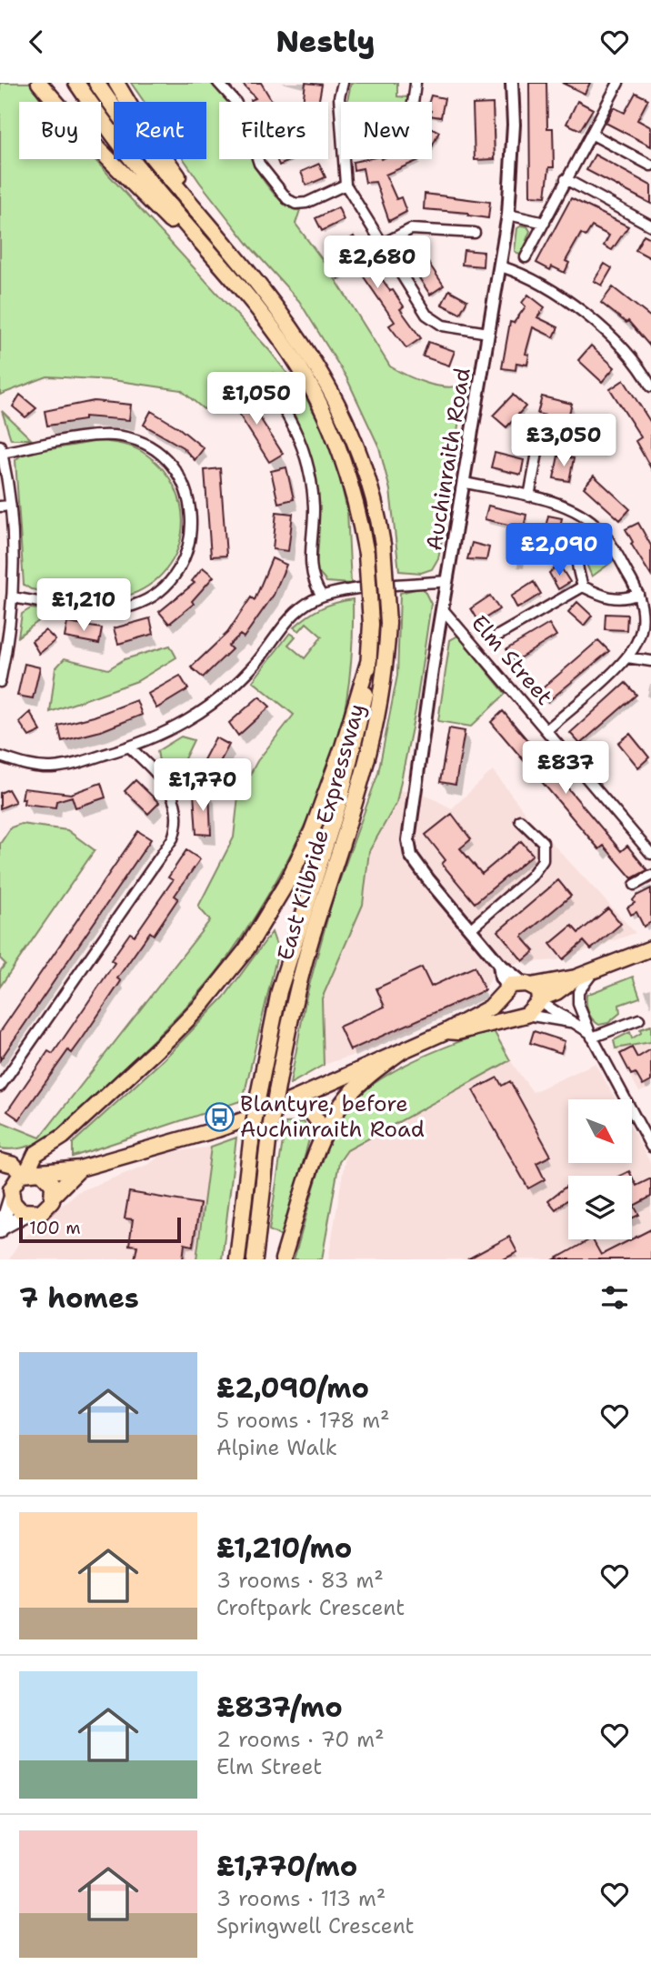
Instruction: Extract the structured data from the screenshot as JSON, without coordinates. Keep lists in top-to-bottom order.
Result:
{
  "streets": {
    "main road": ["East Kilbride Expressway"],
    "street": ["Auchinraith Road", "Elm Street"]
  },
  "crossings": [
    ["Auchinraith Road", "Elm Street"]
  ],
  "places": {
    "bus stop": ["Blantyre, before Auchinraith Road"]
  },
  "scale_bar": "100 m",
  "north": "bottom right",
  "page": {
    "header": "Nestly",
    "chip": [
      "Buy",
      "Rent",
      "Filters",
      "New"
    ],
    "price": [
      "£2,680",
      "£1,050",
      "£3,050",
      "£2,090",
      "£1,210",
      "£837",
      "£1,770"
    ],
    "scale": "100 m",
    "heading": "7 homes",
    "list": [
      {
        "name": "£2,090/mo",
        "note": "5 rooms · 178 m² · Alpine Walk"
      },
      {
        "name": "£1,210/mo",
        "note": "3 rooms · 83 m² · Croftpark Crescent"
      },
      {
        "name": "£837/mo",
        "note": "2 rooms · 70 m² · Elm Street"
      },
      {
        "name": "£1,770/mo",
        "note": "3 rooms · 113 m² · Springwell Crescent"
      }
    ]
  }
}
